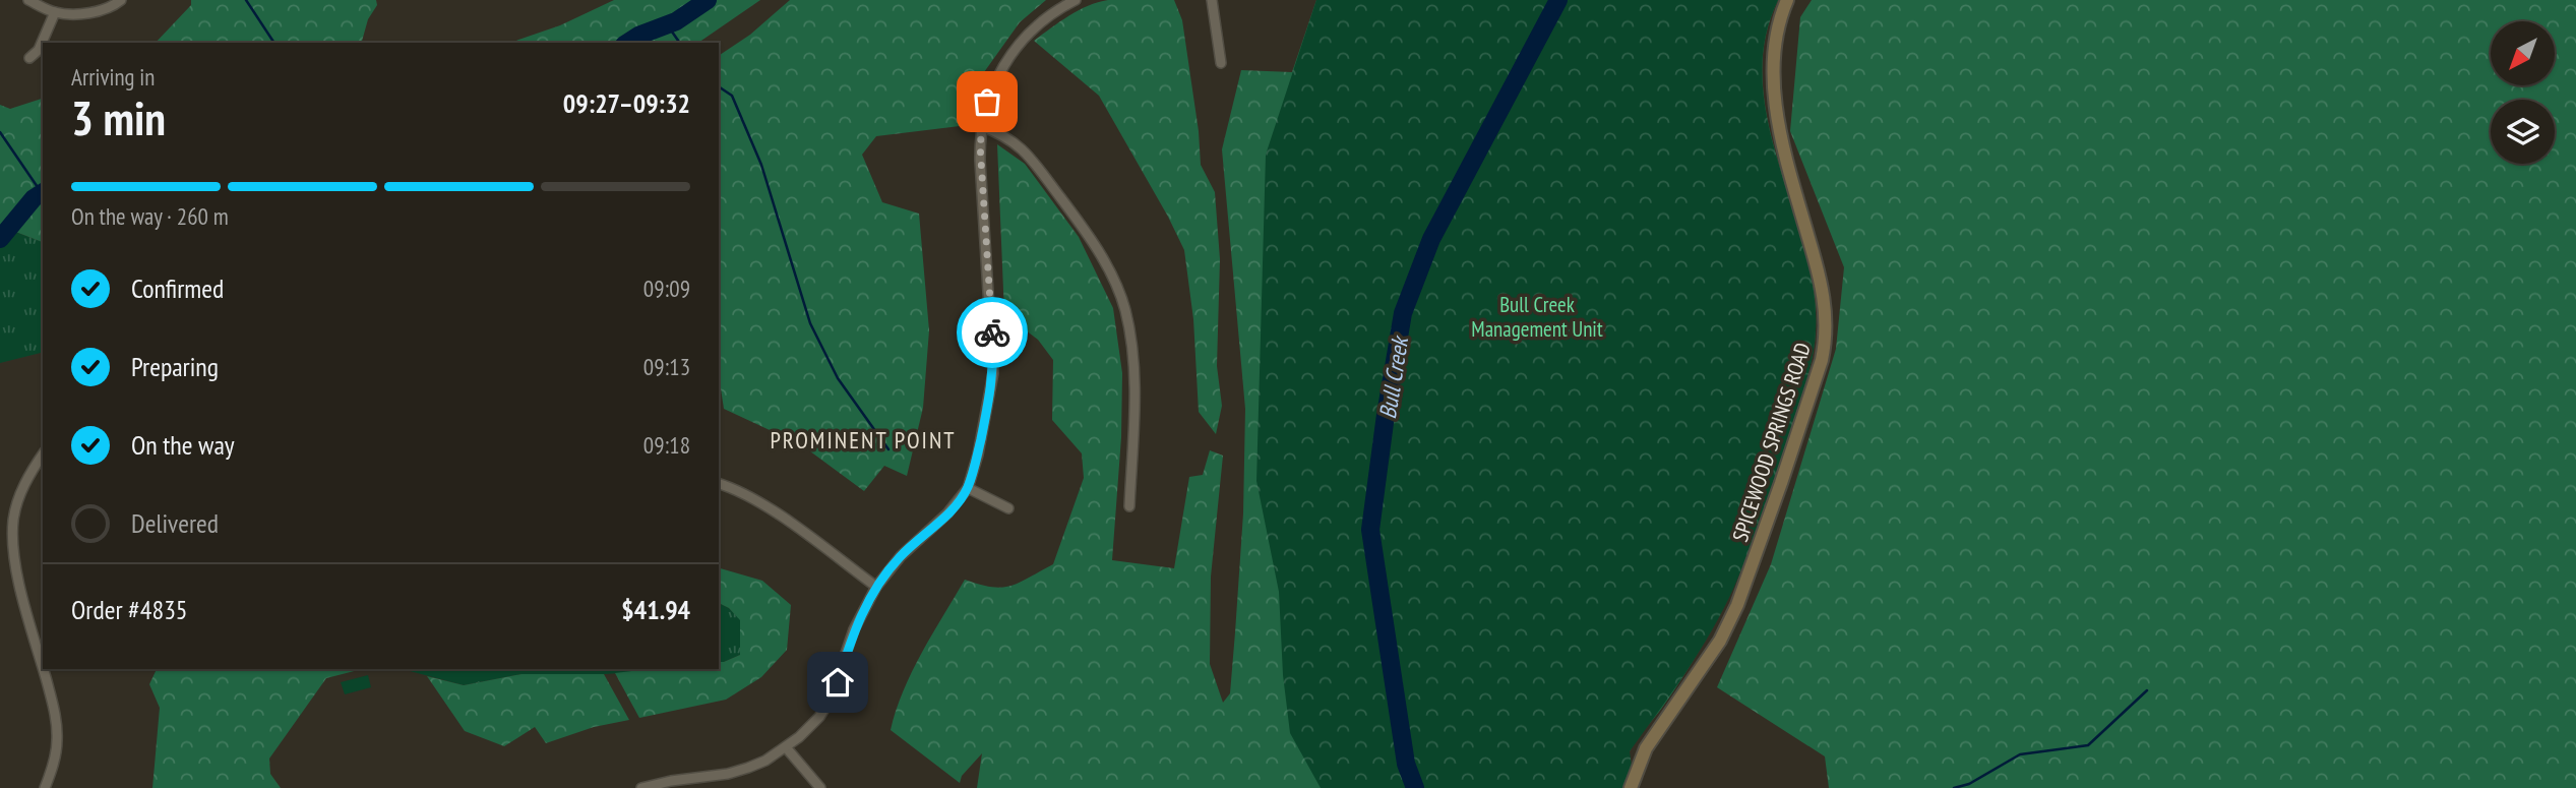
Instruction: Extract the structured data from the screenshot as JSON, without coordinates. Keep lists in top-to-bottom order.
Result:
{
  "streets": {
    "main road": ["SPICEWOOD SPRINGS ROAD"]
  },
  "districts": ["PROMINENT POINT"],
  "water": ["Bull Creek"],
  "parks": ["Bull Creek Management Unit"],
  "north": "bottom left",
  "page": {
    "heading": ["3 min", "Arriving in", "09:27–09:32"],
    "panel": ["Order #4835", "$41.94"],
    "bar": "On the way · 260 m",
    "list": [
      ["Confirmed", "09:09"],
      ["Preparing", "09:13"],
      ["On the way", "09:18"],
      "Delivered"
    ]
  }
}
